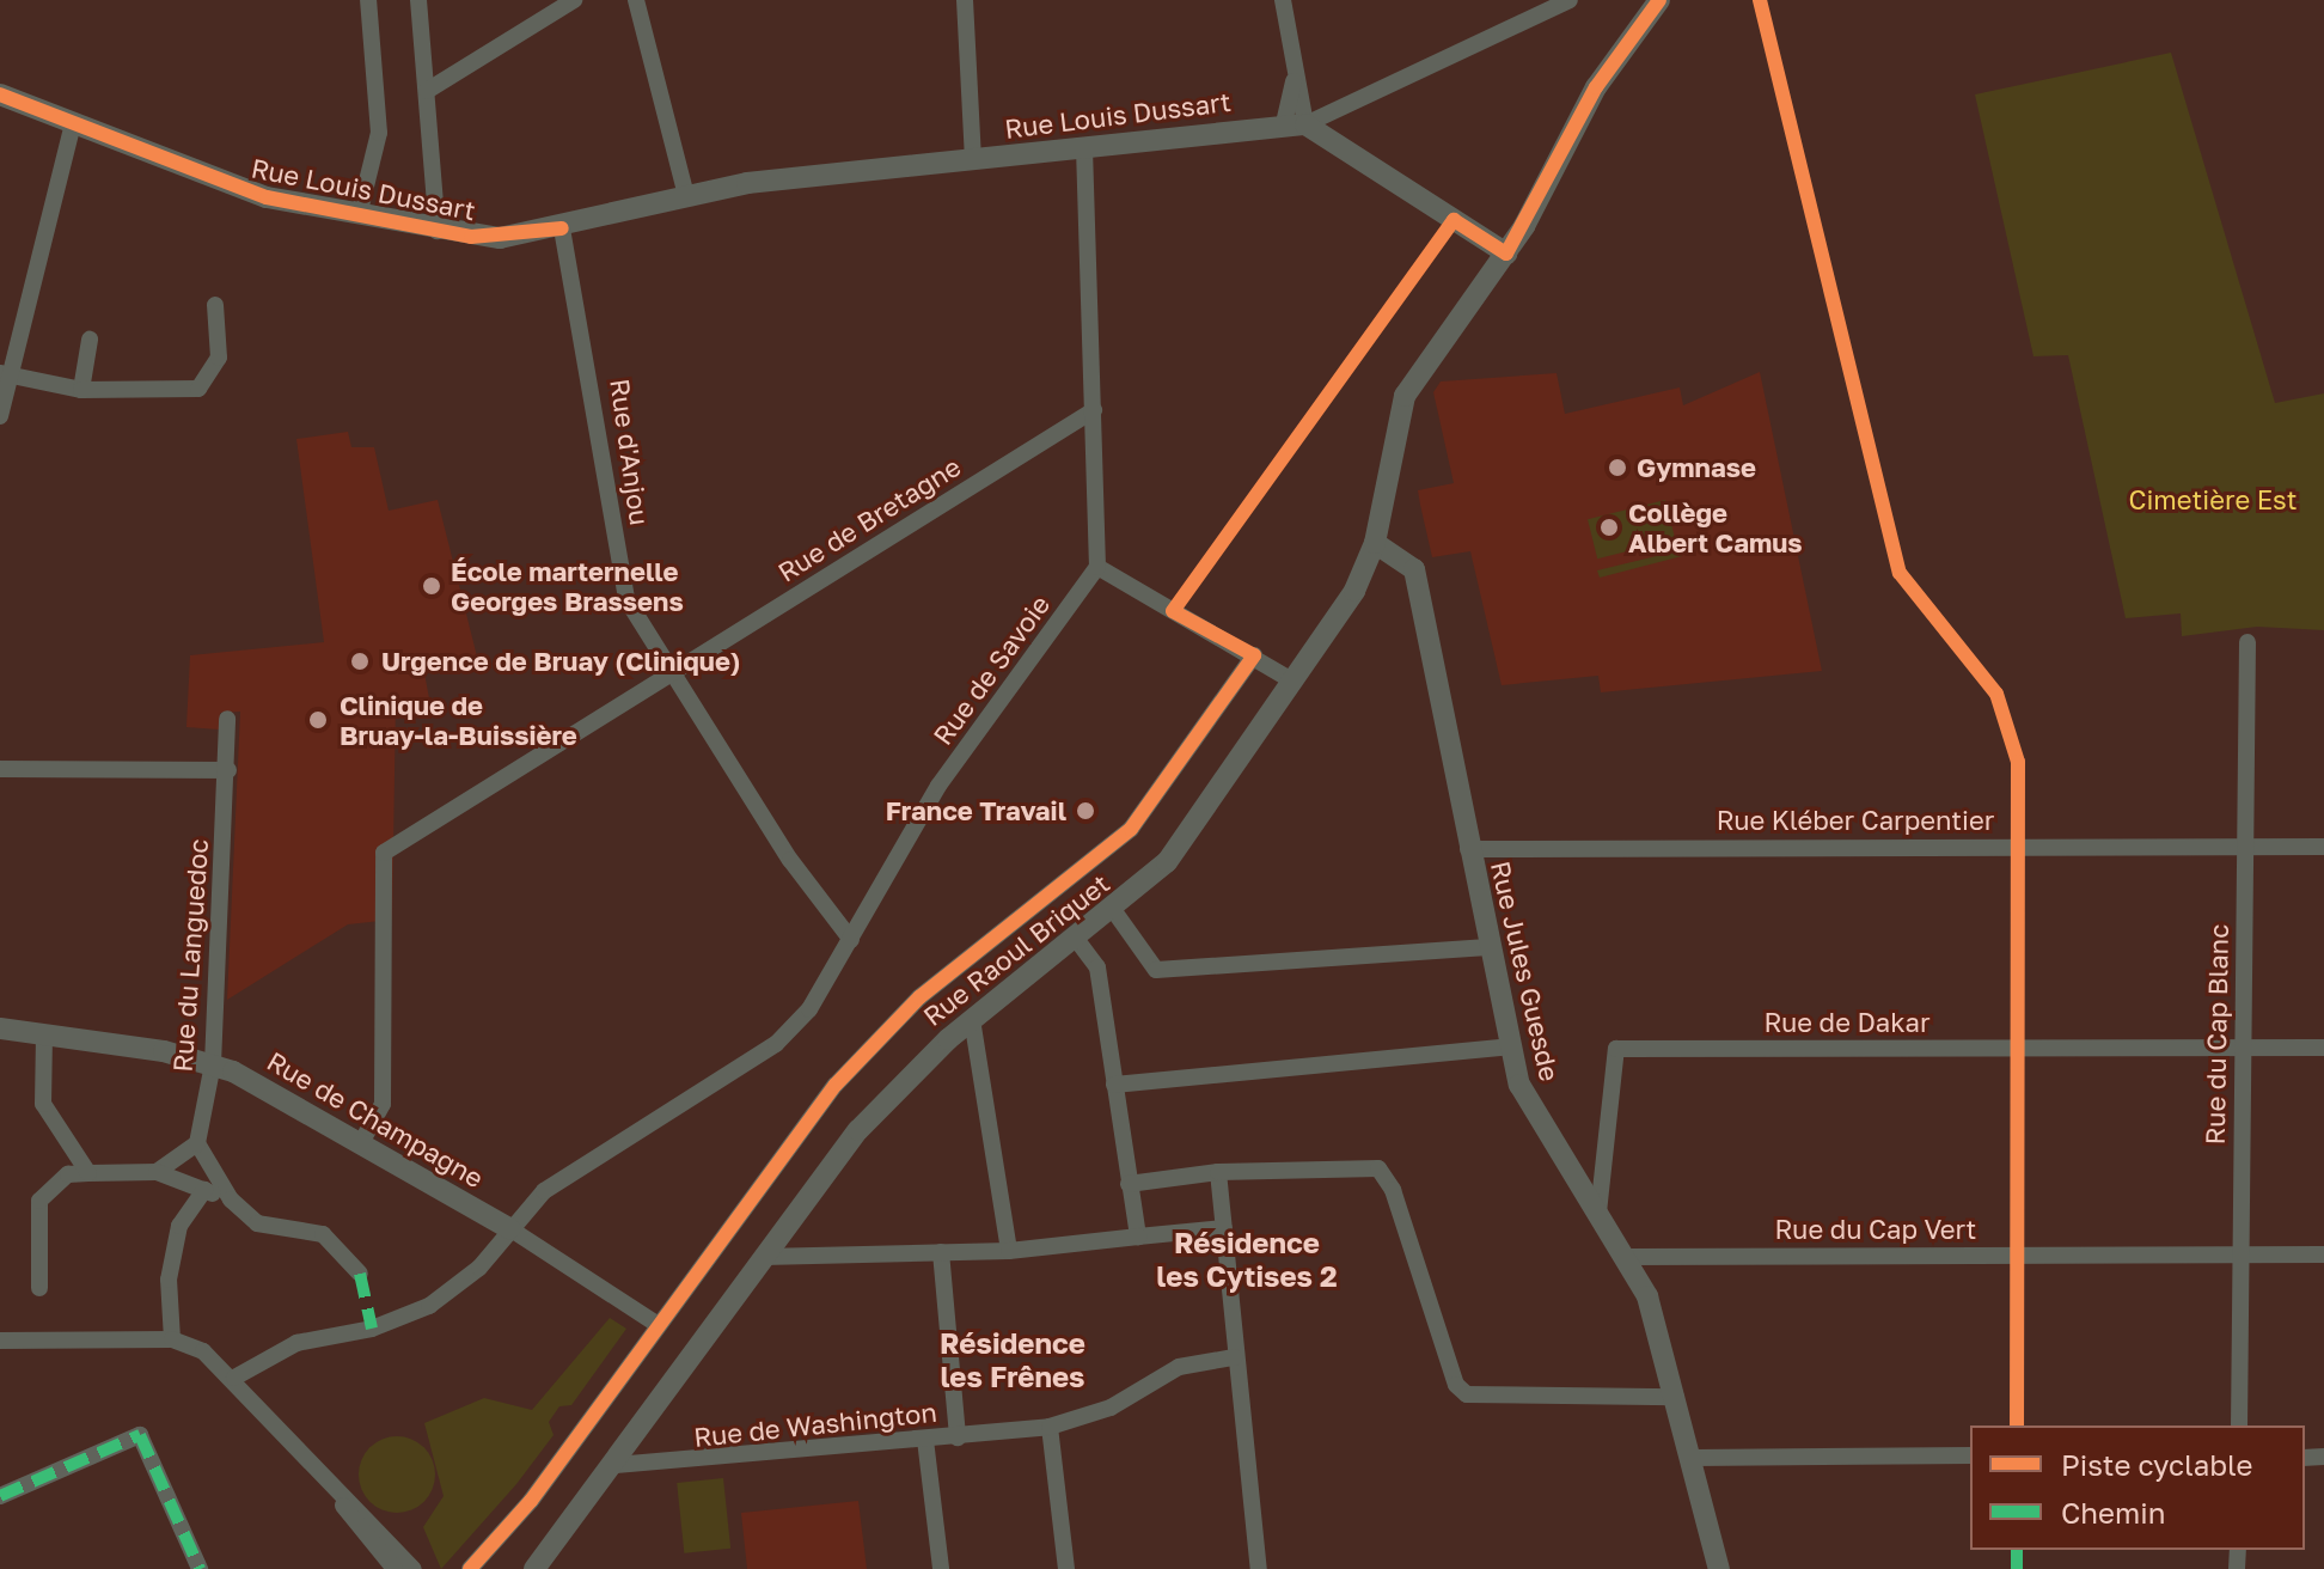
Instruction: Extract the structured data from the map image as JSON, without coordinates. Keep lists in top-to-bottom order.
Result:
{
  "streets": {
    "street": [
      "Rue Louis Dussart",
      "Rue d'Anjou",
      "Rue de Bretagne",
      "Rue de Savoie",
      "Rue Kléber Carpentier",
      "Rue Raoul Briquet",
      "Rue du Languedoc",
      "Rue Jules Guesde",
      "Rue de Dakar",
      "Rue du Cap Blanc",
      "Rue de Champagne",
      "Rue du Cap Vert",
      "Rue de Washington"
    ]
  },
  "crossings": [
    ["Rue Louis Dussart", "Rue d'Anjou"],
    ["Rue d'Anjou", "Rue de Bretagne"],
    ["Rue d'Anjou", "Rue de Savoie"],
    ["Rue de Bretagne", "Rue de Champagne"],
    ["Rue de Savoie", "Rue de Champagne"],
    ["Rue Kléber Carpentier", "Rue Jules Guesde"],
    ["Rue Kléber Carpentier", "Rue du Cap Blanc"],
    ["Rue Raoul Briquet", "Rue Jules Guesde"],
    ["Rue Raoul Briquet", "Rue de Washington"],
    ["Rue du Languedoc", "Rue de Champagne"],
    ["Rue Jules Guesde", "Rue de Dakar"],
    ["Rue Jules Guesde", "Rue du Cap Vert"],
    ["Rue de Dakar", "Rue du Cap Blanc"],
    ["Rue du Cap Blanc", "Rue du Cap Vert"]
  ],
  "districts": ["Résidence les Cytises 2", "Résidence les Frênes"],
  "parks": ["Cimetière Est"],
  "places": [
    "Gymnase",
    "Collège Albert Camus",
    "École marternelle Georges Brassens",
    "Urgence de Bruay (Clinique)",
    "Clinique de Bruay-la-Buissière",
    "France Travail"
  ],
  "legend": ["Piste cyclable", "Chemin"]
}
